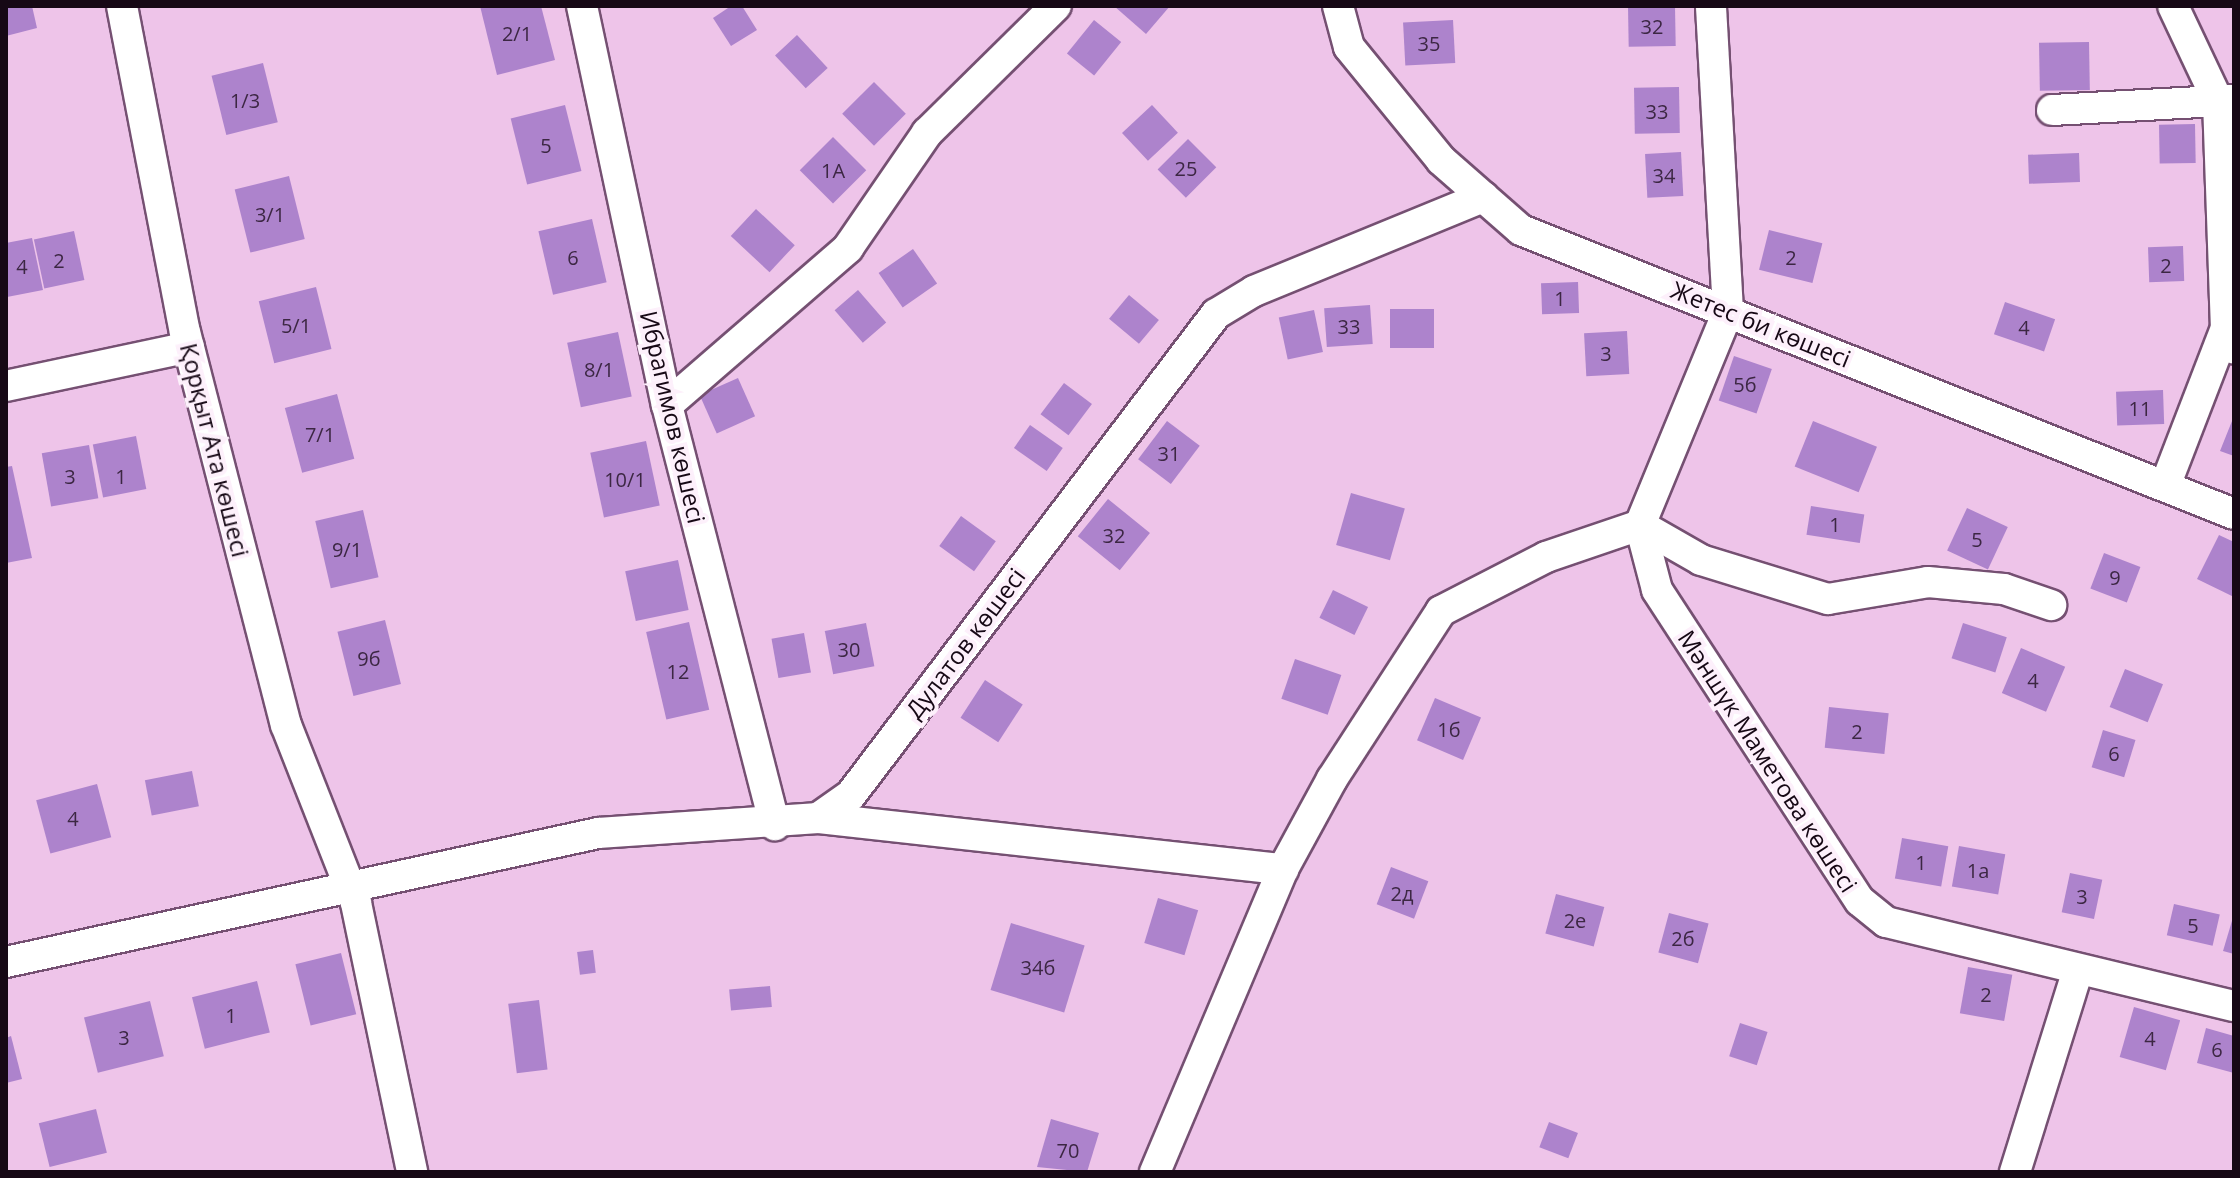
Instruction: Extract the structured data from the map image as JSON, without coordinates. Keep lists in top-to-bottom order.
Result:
{
  "streets": {
    "street": [
      "Жетес би көшесі",
      "Ибрагимов көшесі",
      "Қорқыт Ата көшесі",
      "Дулатов көшесі",
      "Мәншүк Маметова көшесі"
    ]
  },
  "crossings": [
    ["Жетес би көшесі", "Дулатов көшесі"],
    ["Ибрагимов көшесі", "Дулатов көшесі"],
    ["Қорқыт Ата көшесі", "Дулатов көшесі"]
  ],
  "house_numbers": [
    "32",
    "2/1",
    "35",
    "1/3",
    "33",
    "5",
    "25",
    "1А",
    "34",
    "3/1",
    "6",
    "2",
    "2",
    "2",
    "4",
    "1",
    "5/1",
    "33",
    "4",
    "3",
    "8/1",
    "5б",
    "11",
    "7/1",
    "31",
    "3",
    "1",
    "10/1",
    "1",
    "32",
    "5",
    "9/1",
    "9",
    "30",
    "9б",
    "12",
    "4",
    "1б",
    "2",
    "6",
    "4",
    "1",
    "1а",
    "2д",
    "3",
    "2е",
    "5",
    "2б",
    "34б",
    "2",
    "1",
    "3",
    "4",
    "6",
    "70"
  ]
}
